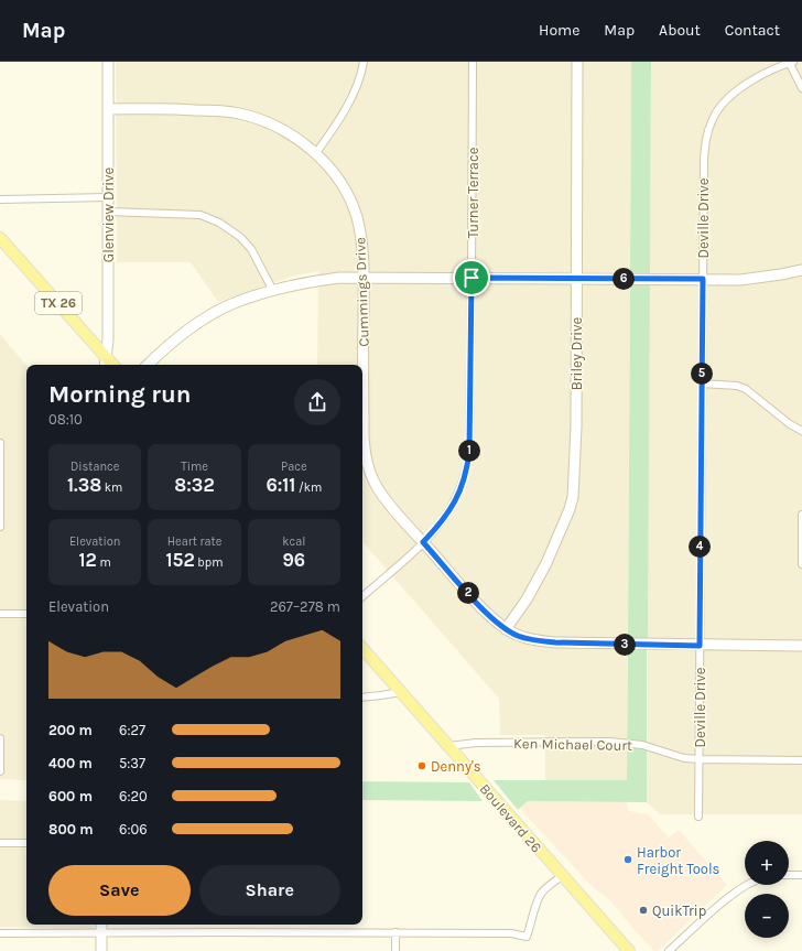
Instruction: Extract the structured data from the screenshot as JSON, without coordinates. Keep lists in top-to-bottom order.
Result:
{
  "streets": {
    "main road": ["TX 26", "Boulevard 26"],
    "street": [
      "Turner Terrace",
      "Glenview Drive",
      "Deville Drive",
      "Cummings Drive",
      "Briley Drive",
      "Ken Michael Court"
    ]
  },
  "crossings": [
    ["Turner Terrace", "Cummings Drive"],
    ["Glenview Drive", "Cummings Drive"],
    ["Glenview Drive", "TX 26"],
    ["Deville Drive", "Cummings Drive"],
    ["Deville Drive", "Ken Michael Court"],
    ["Cummings Drive", "Briley Drive"],
    ["Ken Michael Court", "Boulevard 26"]
  ],
  "places": ["Denny's", "Harbor Freight Tools", "QuikTrip"],
  "page": {
    "header": "Map",
    "nav": [
      "Home",
      "Map",
      "About",
      "Contact"
    ],
    "pins": [
      "6",
      "5",
      "1",
      "4",
      "2",
      "3"
    ],
    "heading": ["Morning run", "08:10"],
    "stats": [
      ["Distance", "1.38 km"],
      ["Time", "8:32"],
      ["Pace", "6:11 /km"],
      ["Elevation", "12 m"],
      ["Heart rate", "152 bpm"],
      ["kcal", "96"]
    ],
    "chart": ["Elevation", "267–278 m"],
    "list": [
      {
        "name": "200 m",
        "note": "6:27"
      },
      {
        "name": "400 m",
        "note": "5:37"
      },
      {
        "name": "600 m",
        "note": "6:20"
      },
      {
        "name": "800 m",
        "note": "6:06"
      }
    ],
    "map_buttons": ["+", "−"],
    "buttons": ["Save", "Share"]
  }
}
